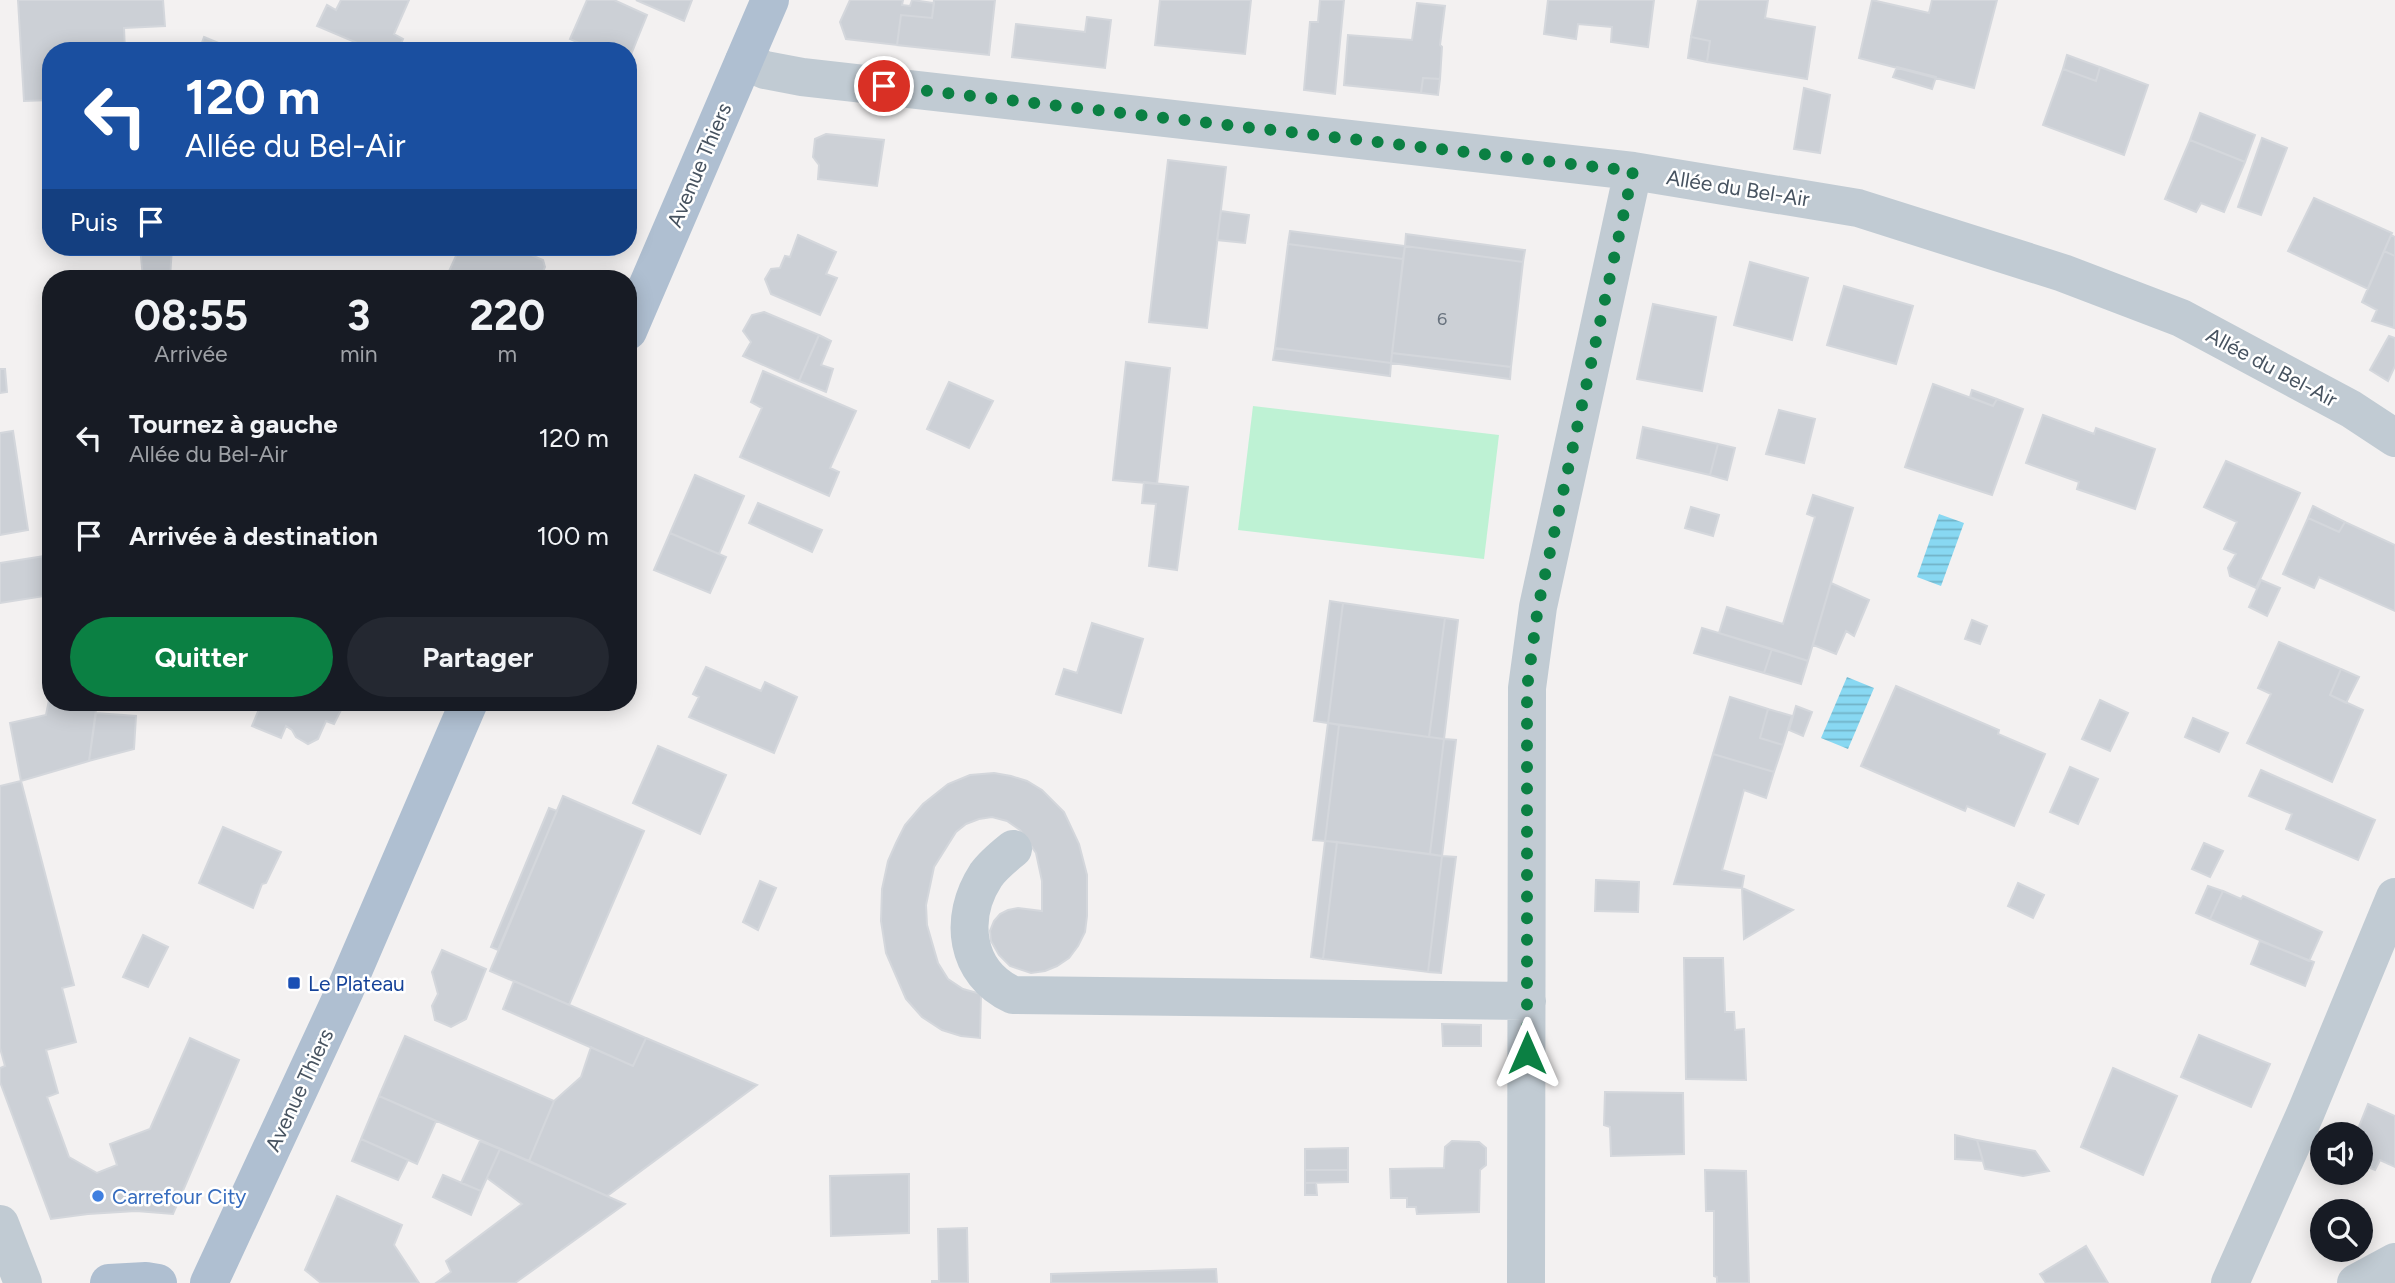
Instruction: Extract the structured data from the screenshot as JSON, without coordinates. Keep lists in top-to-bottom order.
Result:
{
  "streets": {
    "main road": ["Avenue Thiers"],
    "street": ["Allée du Bel-Air"]
  },
  "crossings": [
    ["Avenue Thiers", "Allée du Bel-Air"]
  ],
  "places": {
    "transit": ["Le Plateau"],
    "other": ["Carrefour City"]
  },
  "house_numbers": ["6"],
  "page": {
    "turn": ["120 m", "Allée du Bel-Air"],
    "then": "Puis",
    "eta": [
      "08:55",
      "Arrivée",
      "3",
      "min",
      "220",
      "m"
    ],
    "list": [
      {
        "name": "Tournez à gauche",
        "note": "Allée du Bel-Air",
        "value": "120 m"
      },
      {
        "name": "Arrivée à destination",
        "value": "100 m"
      }
    ],
    "buttons": ["Quitter", "Partager"]
  }
}
